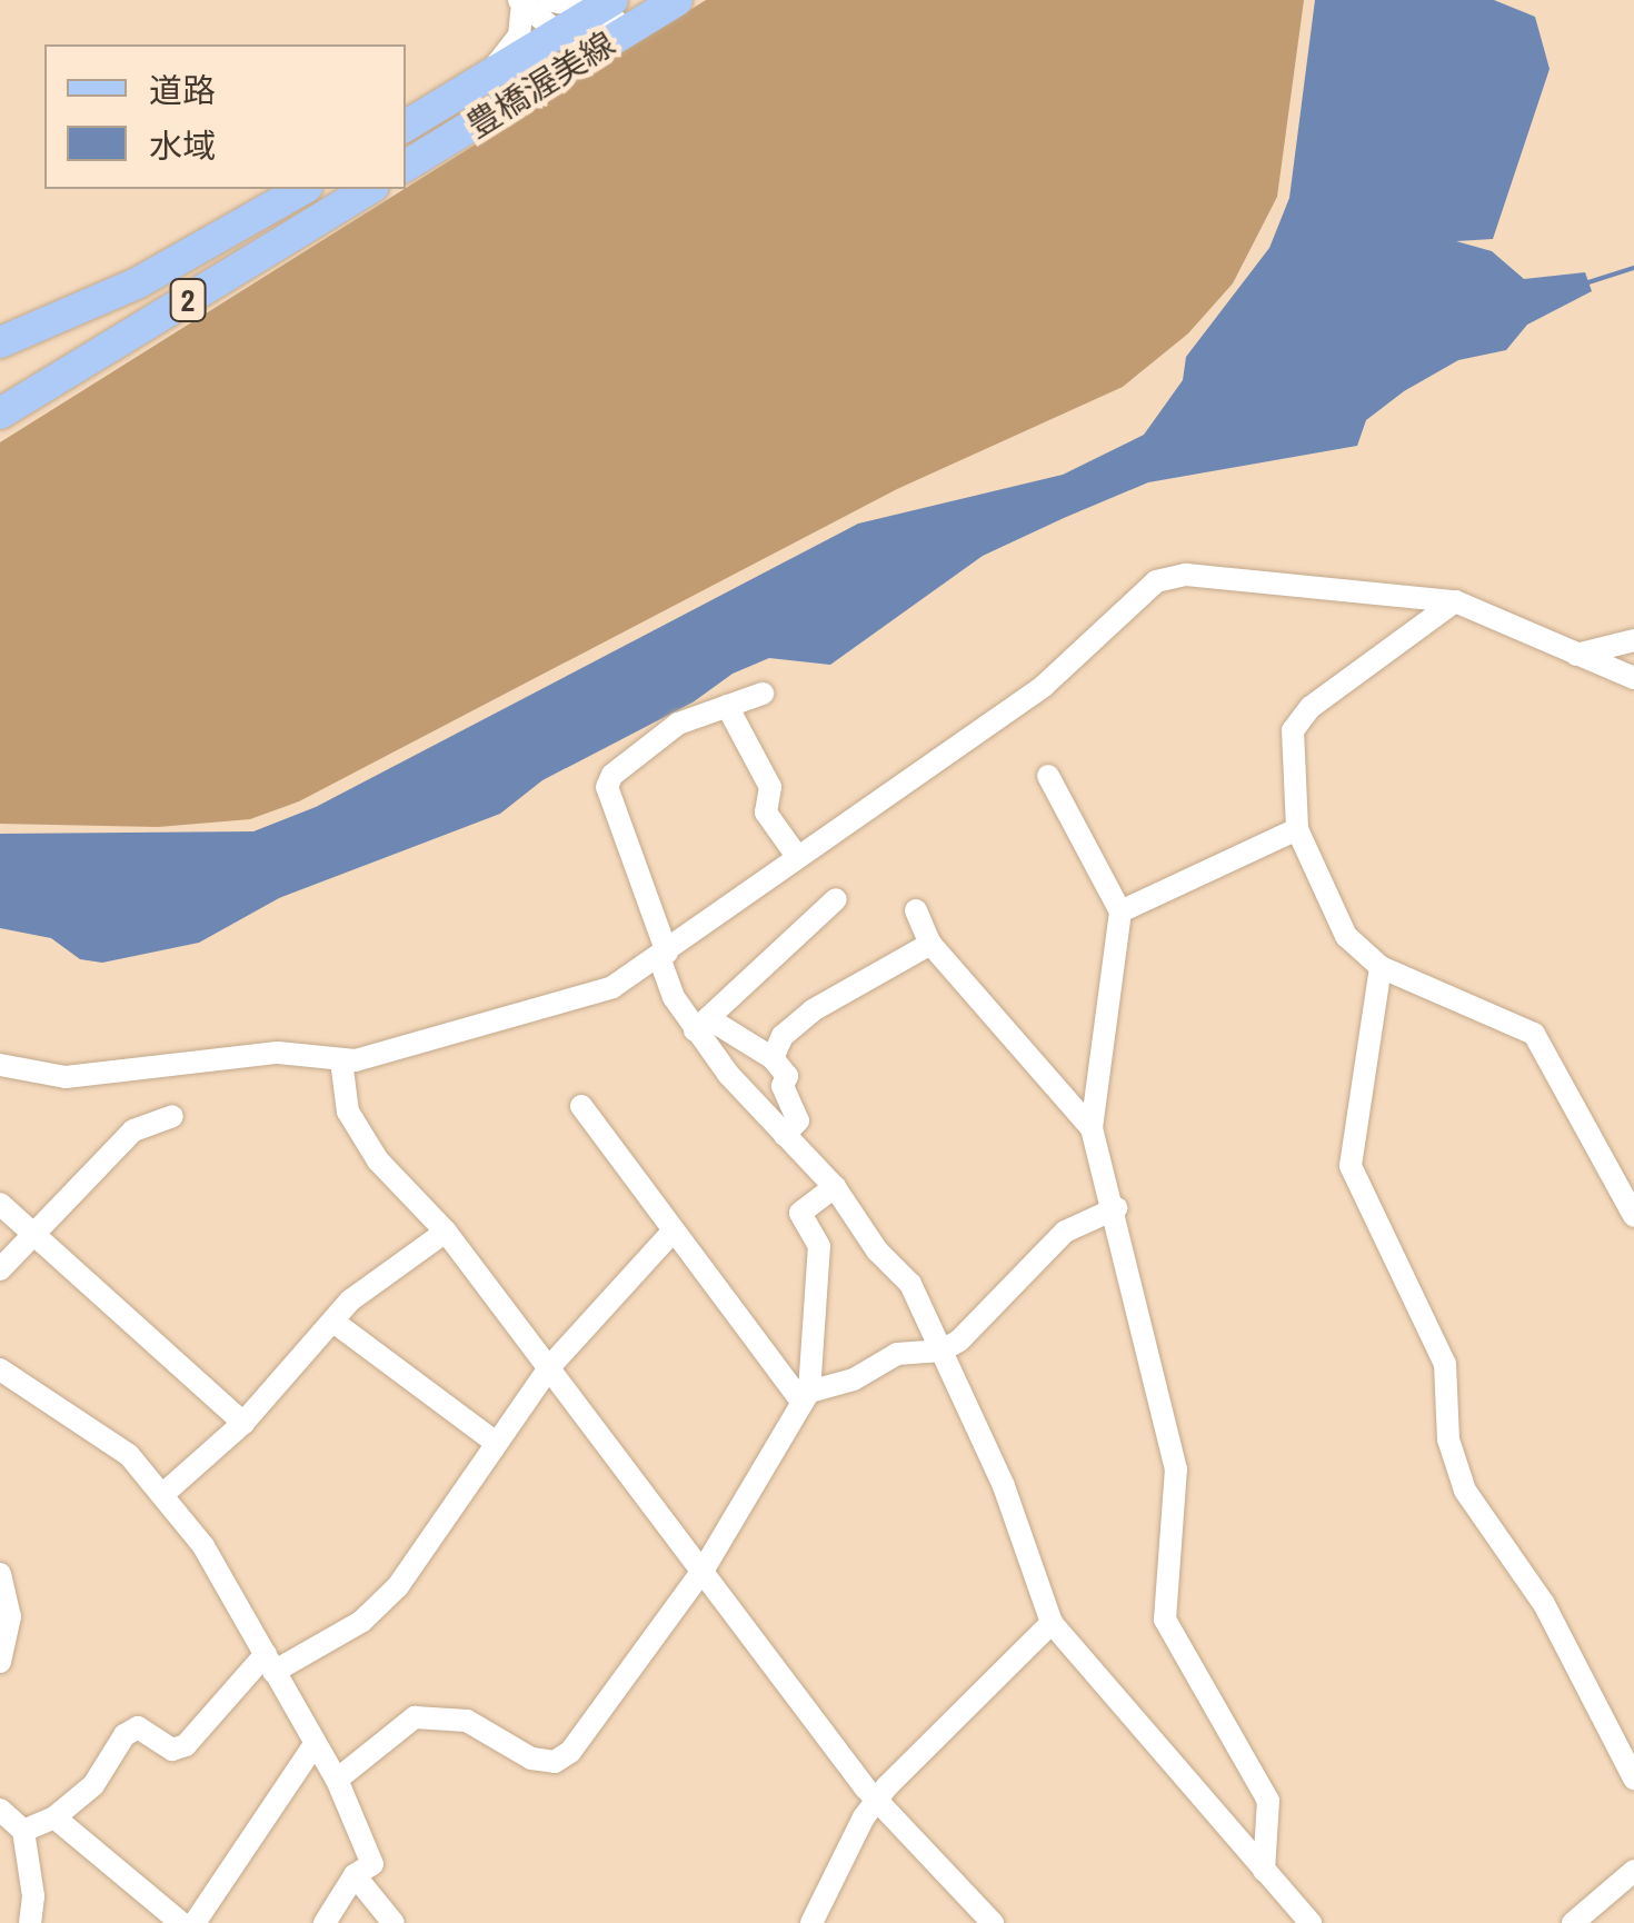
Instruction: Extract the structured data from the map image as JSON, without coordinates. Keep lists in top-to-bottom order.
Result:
{
  "streets": {
    "main road": ["豊橋渥美線", "2"]
  },
  "legend": ["道路", "水域"]
}
